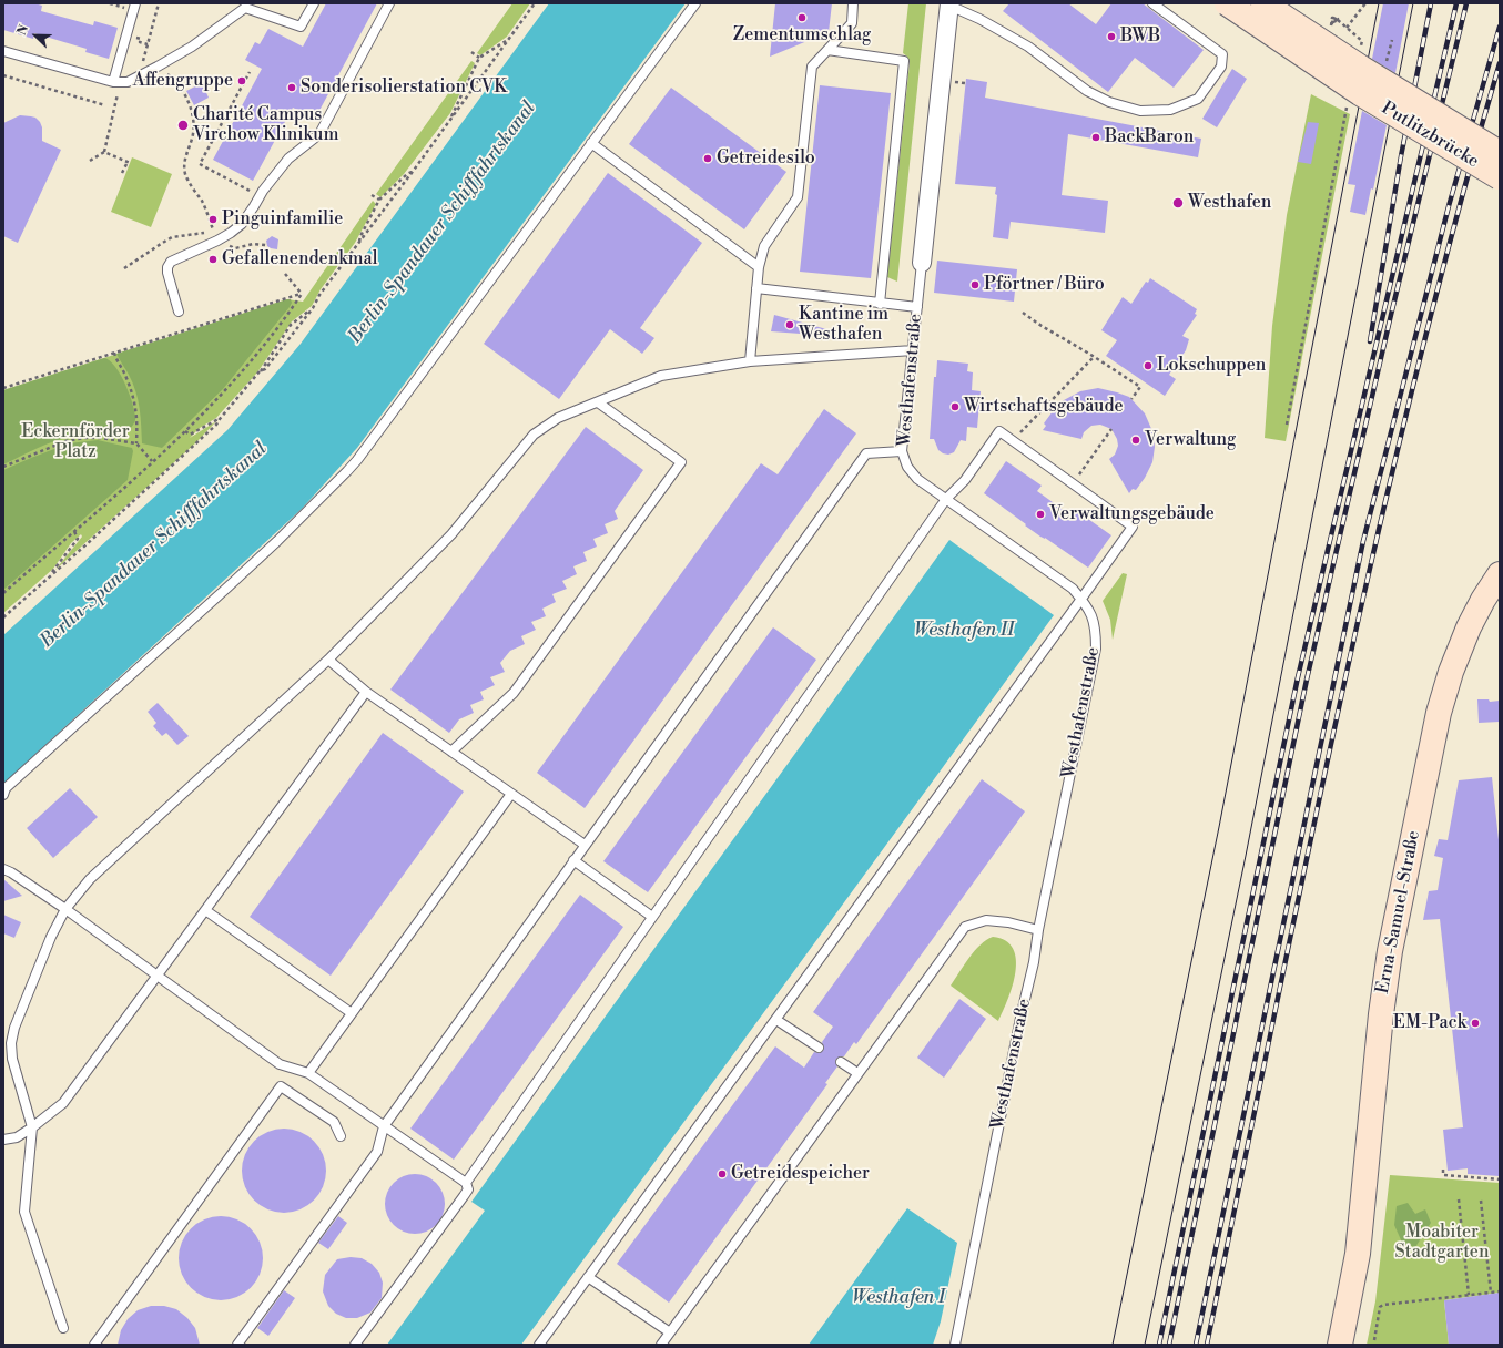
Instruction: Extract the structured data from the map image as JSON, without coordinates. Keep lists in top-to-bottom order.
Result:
{
  "streets": {
    "main road": ["Putlitzbrücke", "Erna-Samuel-Straße"],
    "street": ["Westhafenstraße"]
  },
  "water": ["Berlin-Spandauer Schifffahrtskanal", "Westhafen II", "Westhafen I"],
  "parks": ["Eckernförder Platz", "Moabiter Stadtgarten"],
  "places": [
    "Zementumschlag",
    "BWB",
    "Affengruppe",
    "Sonderisolierstation CVK",
    "Charité Campus Virchow Klinikum",
    "BackBaron",
    "Getreidesilo",
    "Westhafen",
    "Pinguinfamilie",
    "Gefallenendenkmal",
    "Pförtner / Büro",
    "Kantine im Westhafen",
    "Lokschuppen",
    "Wirtschaftsgebäude",
    "Verwaltung",
    "Verwaltungsgebäude",
    "EM-Pack",
    "Getreidespeicher"
  ],
  "north": "top left"
}
